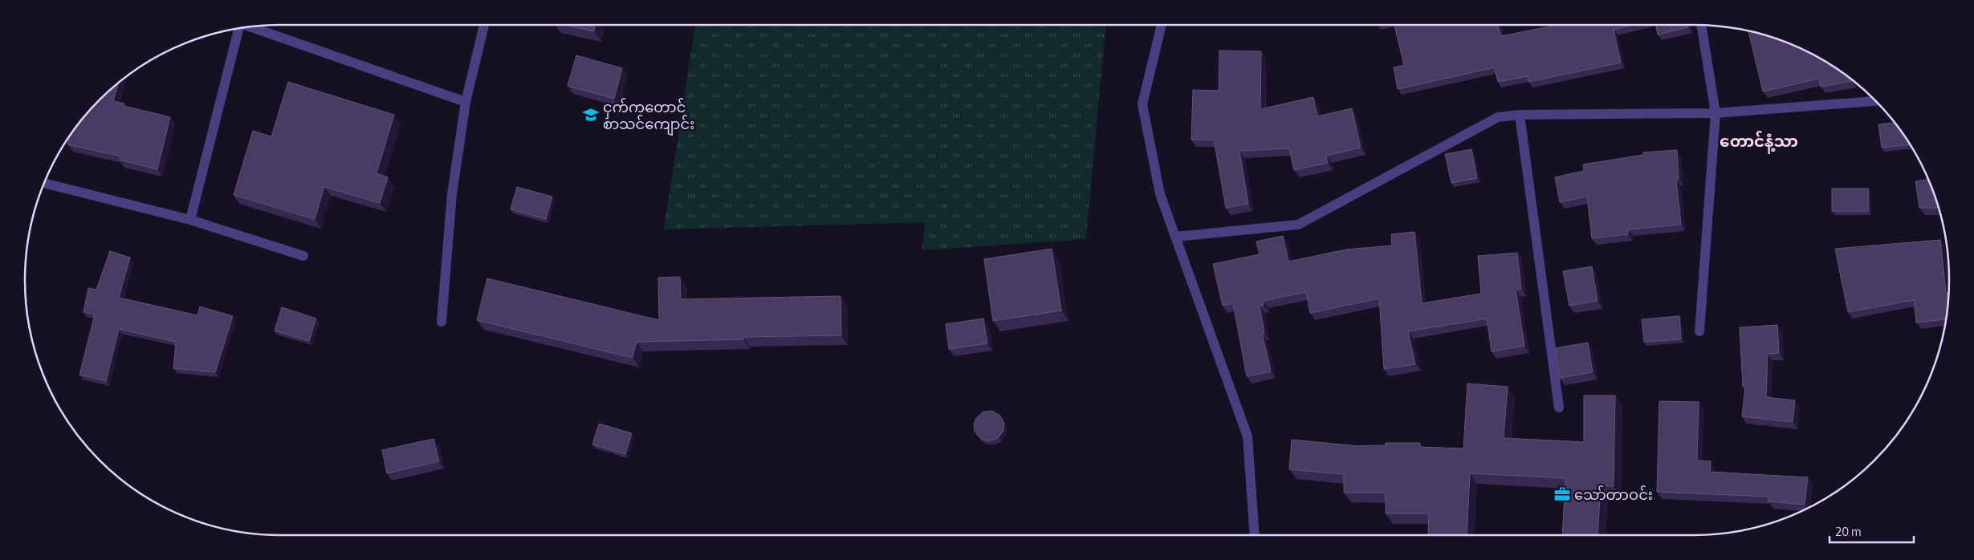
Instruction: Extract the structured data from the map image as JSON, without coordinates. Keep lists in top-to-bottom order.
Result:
{
  "districts": ["တောင်နံ့သာ"],
  "places": {
    "school or university": ["ငှက်ကတောင် စာသင်ကျောင်း"],
    "office": ["သော်တာဝင်း"]
  },
  "scale_bar": "20 m"
}
